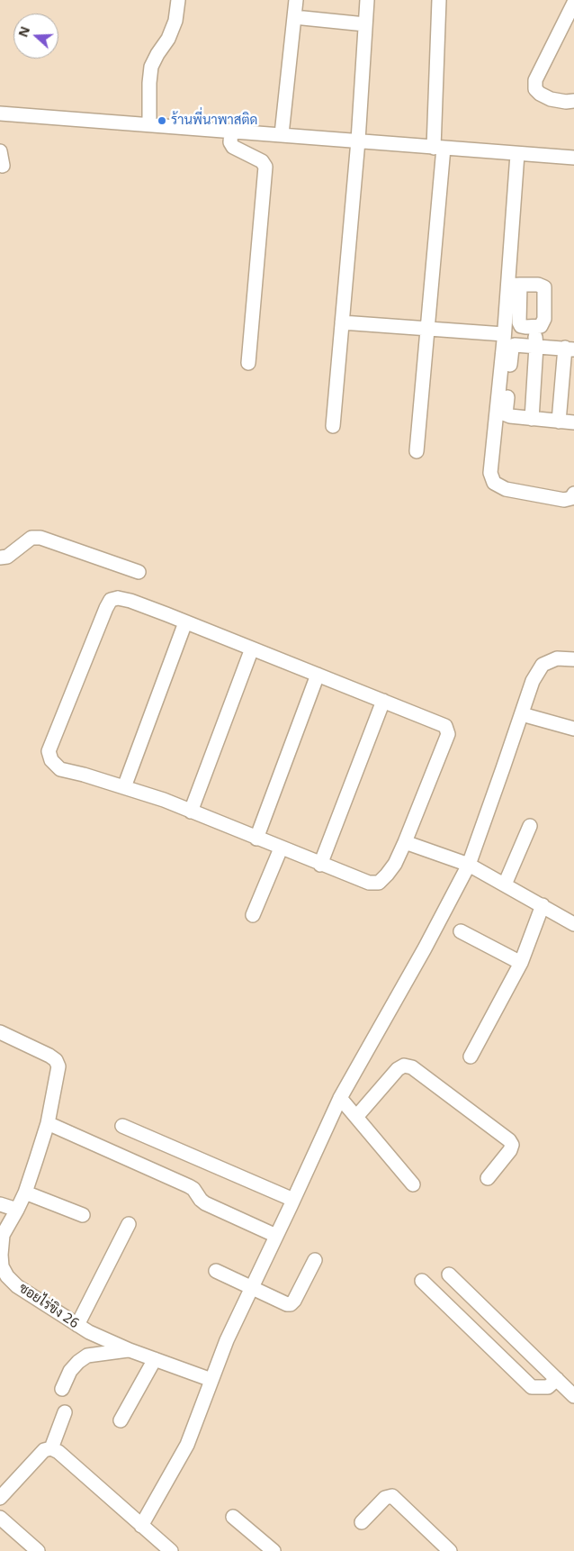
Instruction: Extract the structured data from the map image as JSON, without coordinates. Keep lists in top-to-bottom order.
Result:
{
  "streets": {
    "street": ["ซอยไร่ขิง 26"]
  },
  "places": ["ร้านพี่นาพาสติด"],
  "north": "left"
}
